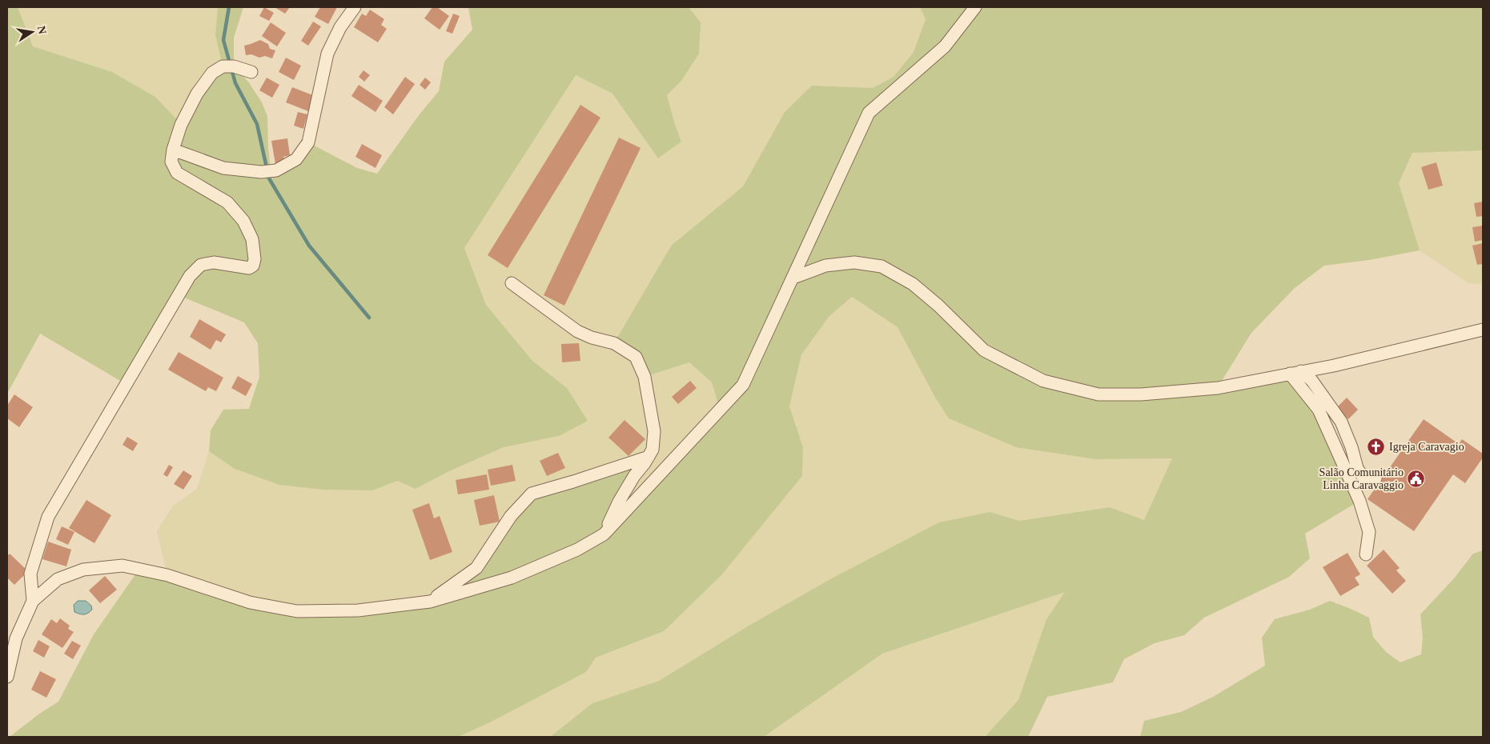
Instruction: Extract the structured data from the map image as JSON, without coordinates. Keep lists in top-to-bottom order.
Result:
{
  "places": {
    "church": ["Igreja Caravagio"],
    "public building": ["Salão Comunitário Linha Caravaggio"]
  },
  "north": "right"
}
